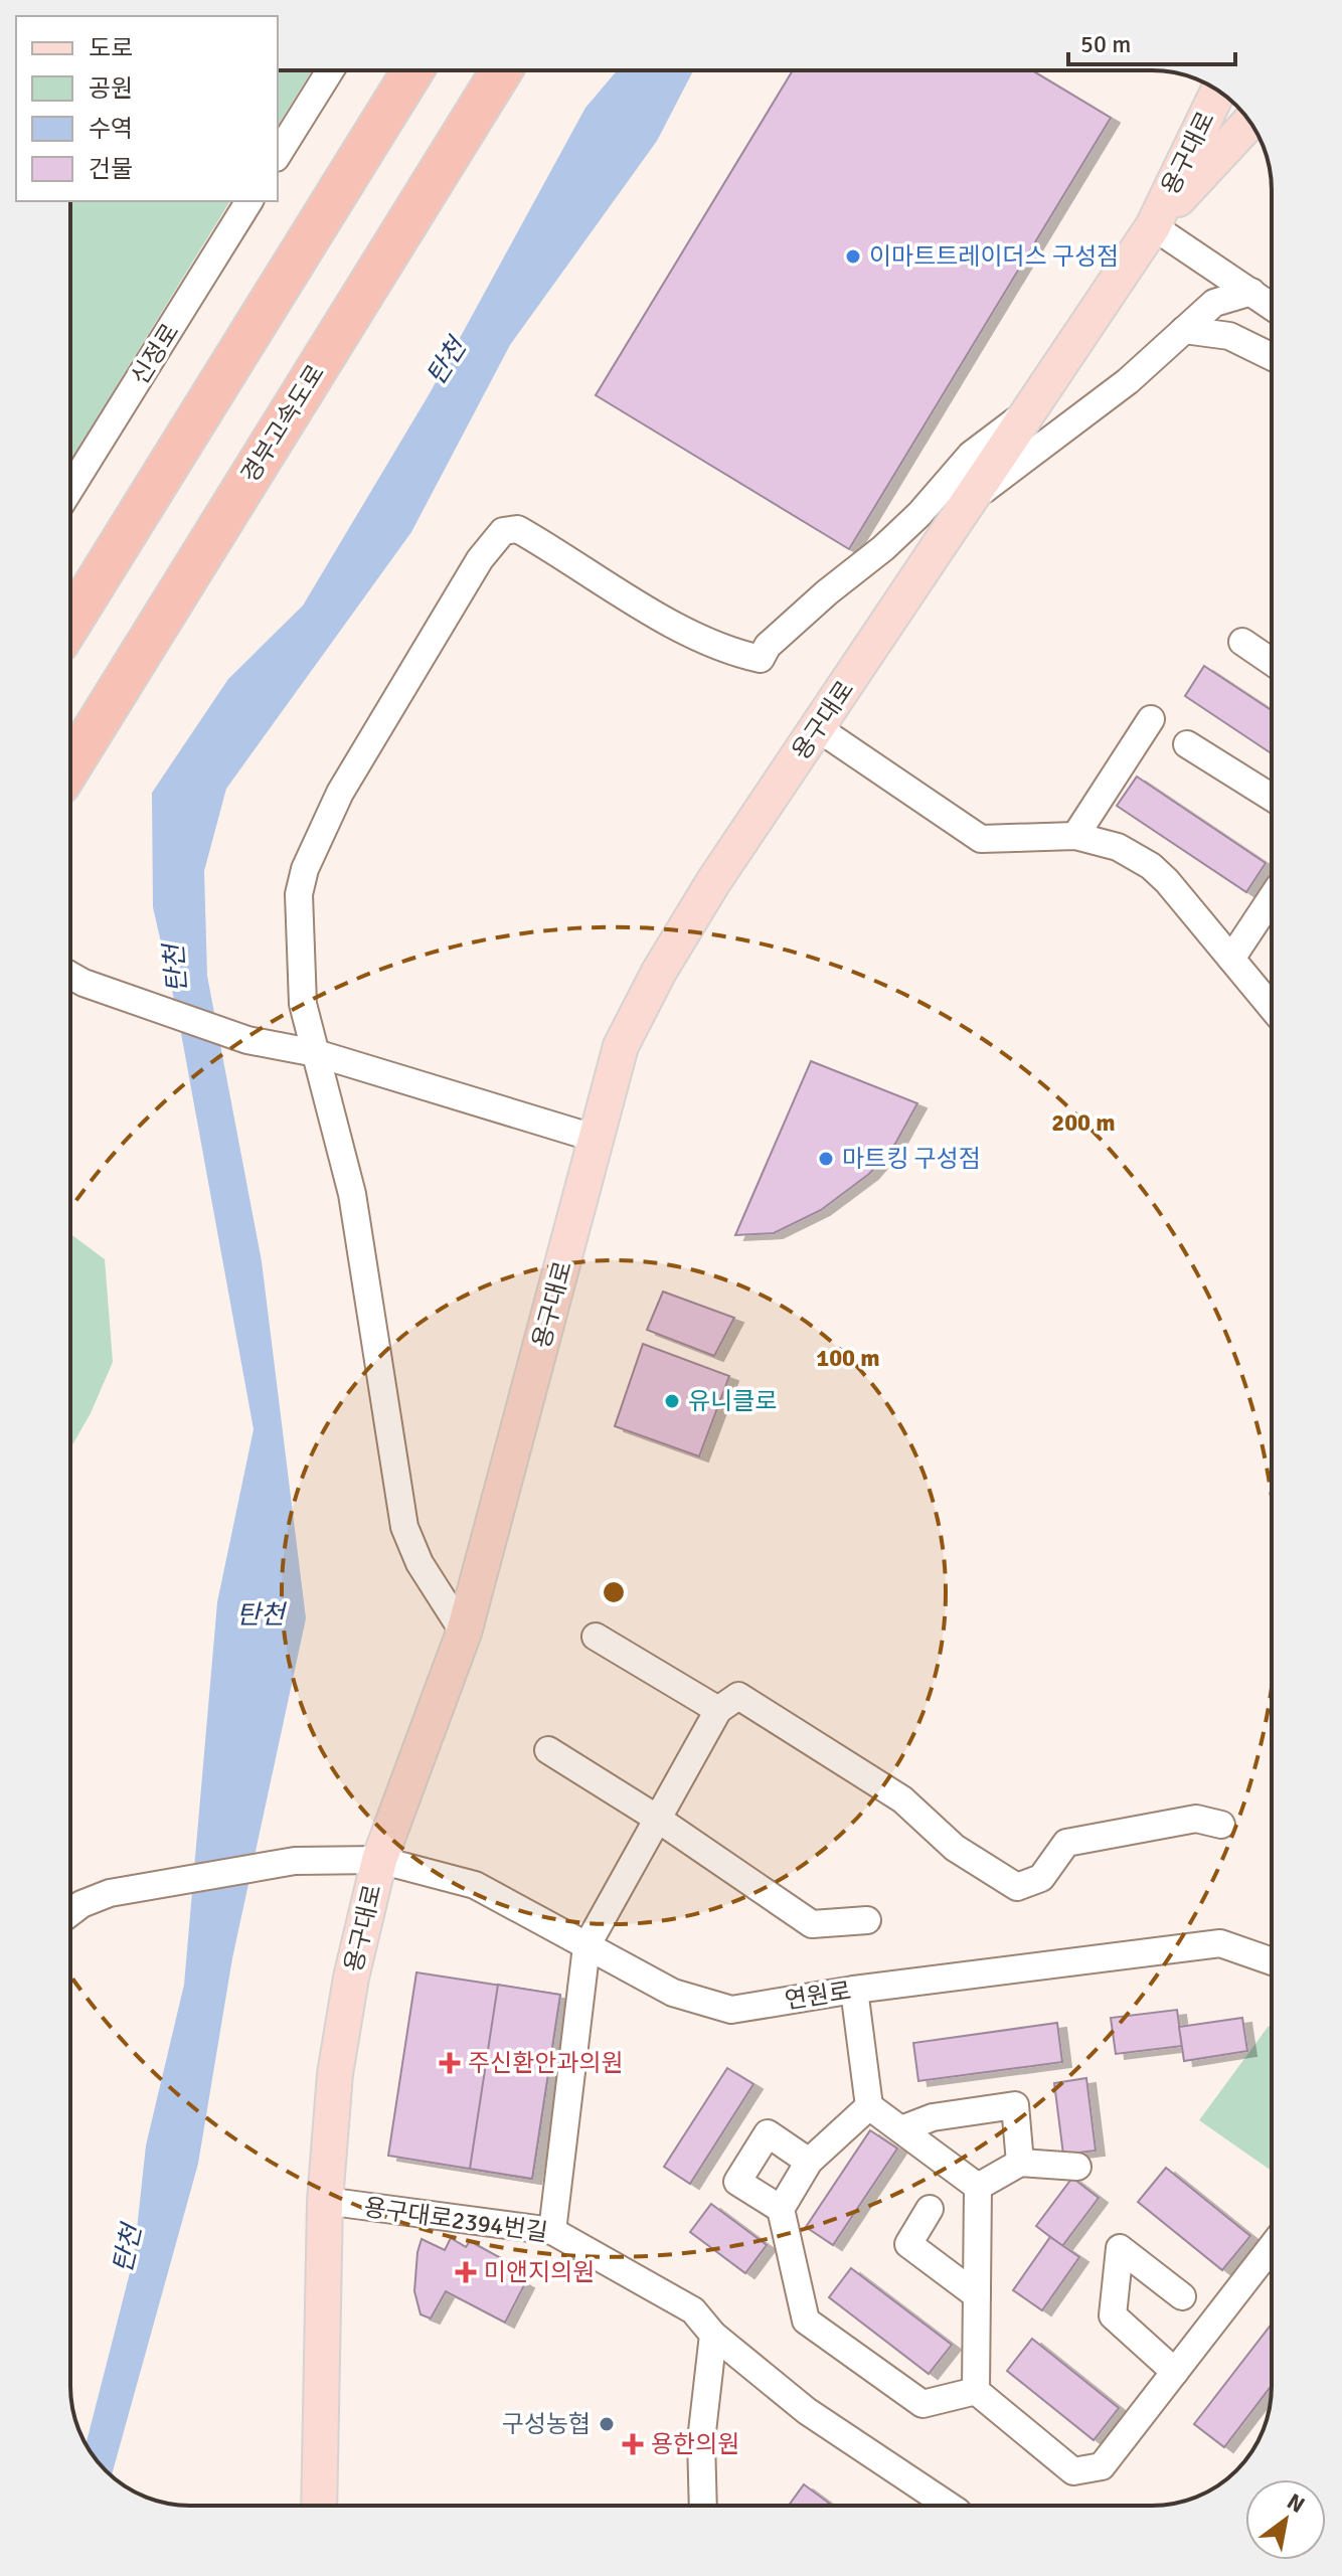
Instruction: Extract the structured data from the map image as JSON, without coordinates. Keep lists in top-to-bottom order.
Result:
{
  "streets": {
    "highway": ["경부고속도로"],
    "main road": ["용구대로"],
    "street": ["신정로", "연원로", "용구대로2394번길"]
  },
  "crossings": [
    ["용구대로", "연원로"],
    ["용구대로", "용구대로2394번길"]
  ],
  "water": ["탄천"],
  "places": {
    "other": [
      "이마트트레이더스 구성점",
      "마트킹 구성점",
      "유니클로",
      "구성농협"
    ],
    "health": ["주신환안과의원", "미앤지의원", "용한의원"]
  },
  "legend": [
    "도로",
    "공원",
    "수역",
    "건물"
  ],
  "scale_bar": "50 m",
  "north": "top right",
  "rings": ["200 m", "100 m"]
}
